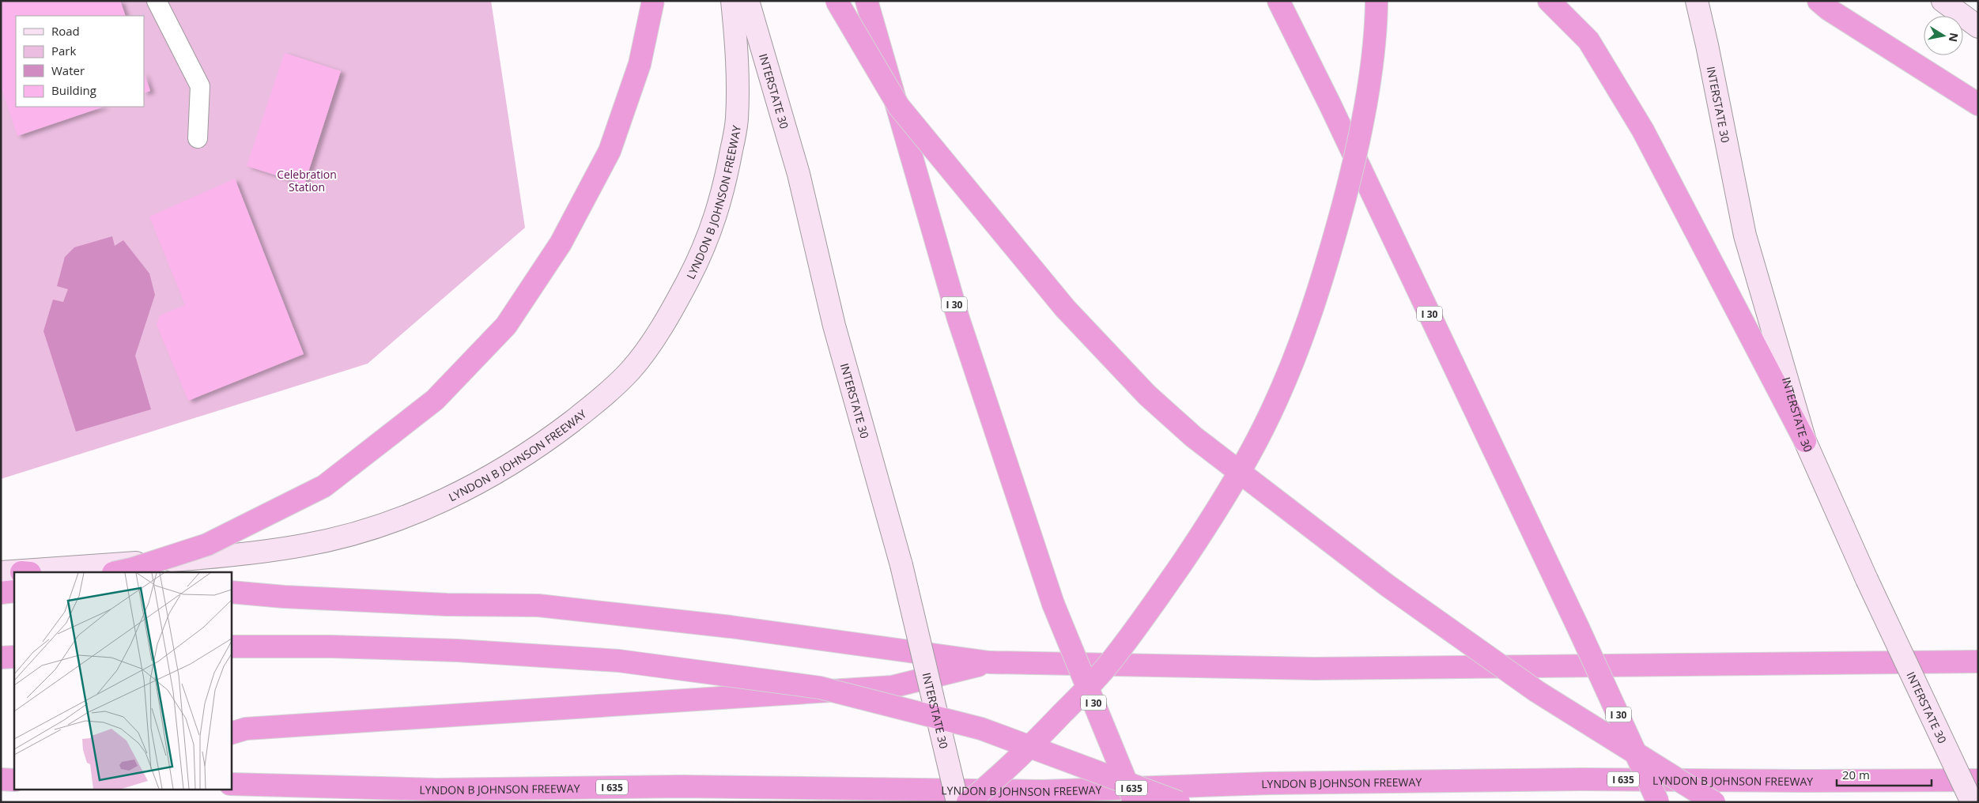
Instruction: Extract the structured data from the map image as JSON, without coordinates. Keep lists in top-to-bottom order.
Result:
{
  "streets": {
    "highway": ["LYNDON B JOHNSON FREEWAY", "I 30", "I 635"],
    "main road": ["INTERSTATE 30"]
  },
  "parks": ["Celebration Station"],
  "legend": [
    "Road",
    "Park",
    "Water",
    "Building"
  ],
  "scale_bar": "20 m",
  "north": "right"
}
